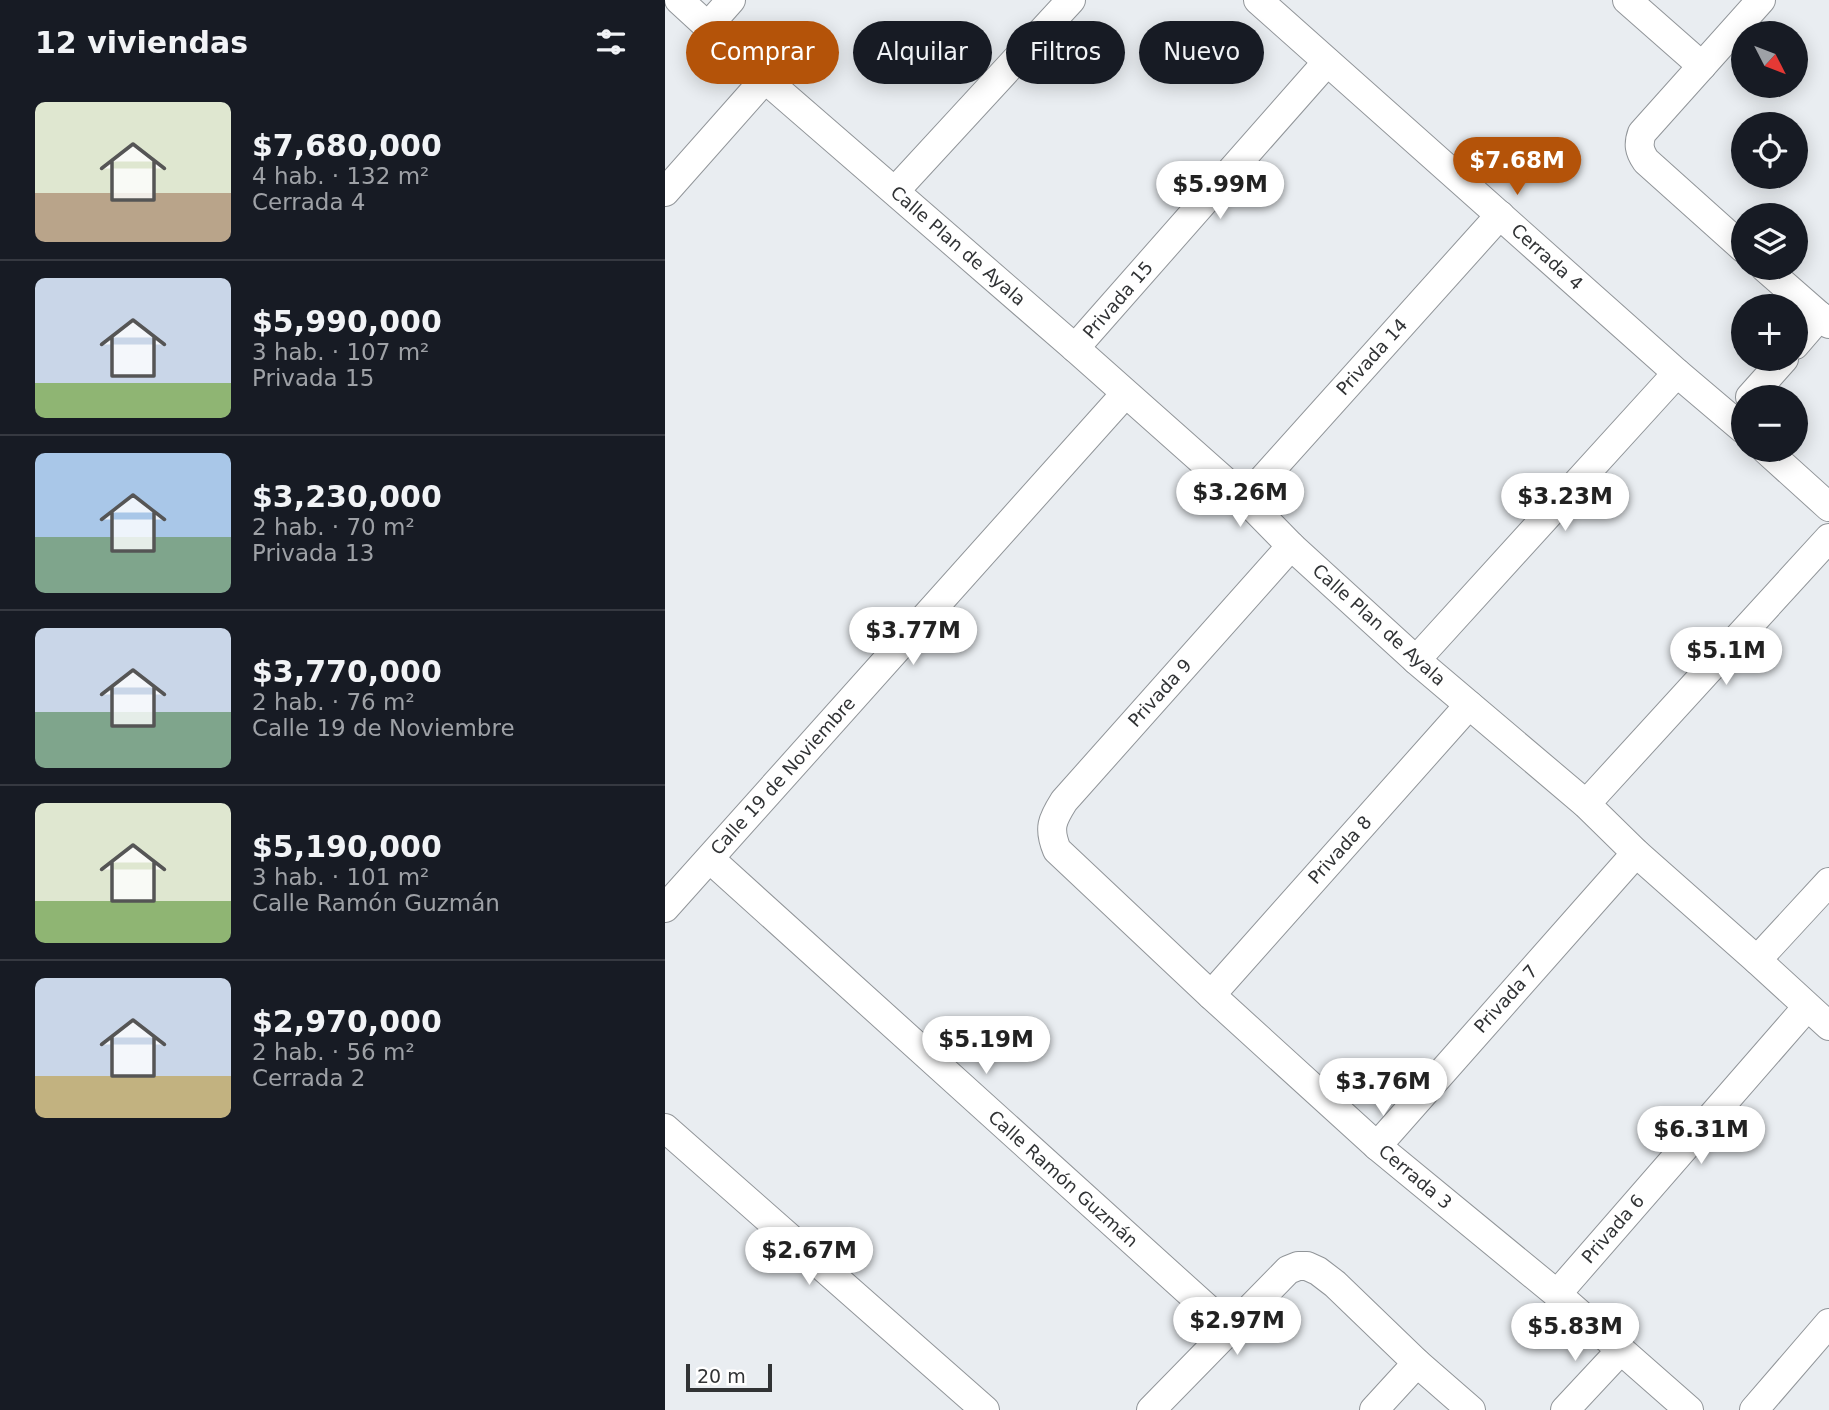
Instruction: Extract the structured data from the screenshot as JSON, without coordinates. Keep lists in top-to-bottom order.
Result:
{
  "streets": {
    "street": [
      "Calle Plan de Ayala",
      "Cerrada 4",
      "Privada 15",
      "Privada 14",
      "Privada 9",
      "Calle 19 de Noviembre",
      "Privada 8",
      "Privada 7",
      "Cerrada 3",
      "Calle Ramón Guzmán",
      "Privada 6"
    ]
  },
  "crossings": [
    ["Calle Plan de Ayala", "Privada 15"],
    ["Calle Plan de Ayala", "Privada 14"],
    ["Calle Plan de Ayala", "Privada 9"],
    ["Calle Plan de Ayala", "Calle 19 de Noviembre"],
    ["Calle Plan de Ayala", "Privada 8"],
    ["Calle Plan de Ayala", "Privada 7"],
    ["Calle Plan de Ayala", "Privada 6"],
    ["Cerrada 4", "Privada 15"],
    ["Cerrada 4", "Privada 14"],
    ["Privada 9", "Cerrada 3"],
    ["Calle 19 de Noviembre", "Calle Ramón Guzmán"],
    ["Privada 8", "Cerrada 3"],
    ["Privada 7", "Cerrada 3"],
    ["Cerrada 3", "Privada 6"]
  ],
  "scale_bar": "20 m",
  "north": "bottom right",
  "page": {
    "heading": "12 viviendas",
    "map_buttons": ["+", "−"],
    "chip": [
      "Comprar",
      "Alquilar",
      "Filtros",
      "Nuevo"
    ],
    "list": [
      {
        "name": "$7,680,000",
        "note": "4 hab. · 132 m² · Cerrada 4"
      },
      {
        "name": "$5,990,000",
        "note": "3 hab. · 107 m² · Privada 15"
      },
      {
        "name": "$3,230,000",
        "note": "2 hab. · 70 m² · Privada 13"
      },
      {
        "name": "$3,770,000",
        "note": "2 hab. · 76 m² · Calle 19 de Noviembre"
      },
      {
        "name": "$5,190,000",
        "note": "3 hab. · 101 m² · Calle Ramón Guzmán"
      },
      {
        "name": "$2,970,000",
        "note": "2 hab. · 56 m² · Cerrada 2"
      }
    ],
    "price": [
      "$7.68M",
      "$5.99M",
      "$3.26M",
      "$3.23M",
      "$3.77M",
      "$5.1M",
      "$5.19M",
      "$3.76M",
      "$6.31M",
      "$2.67M",
      "$2.97M",
      "$5.83M"
    ],
    "scale": "20 m"
  }
}
